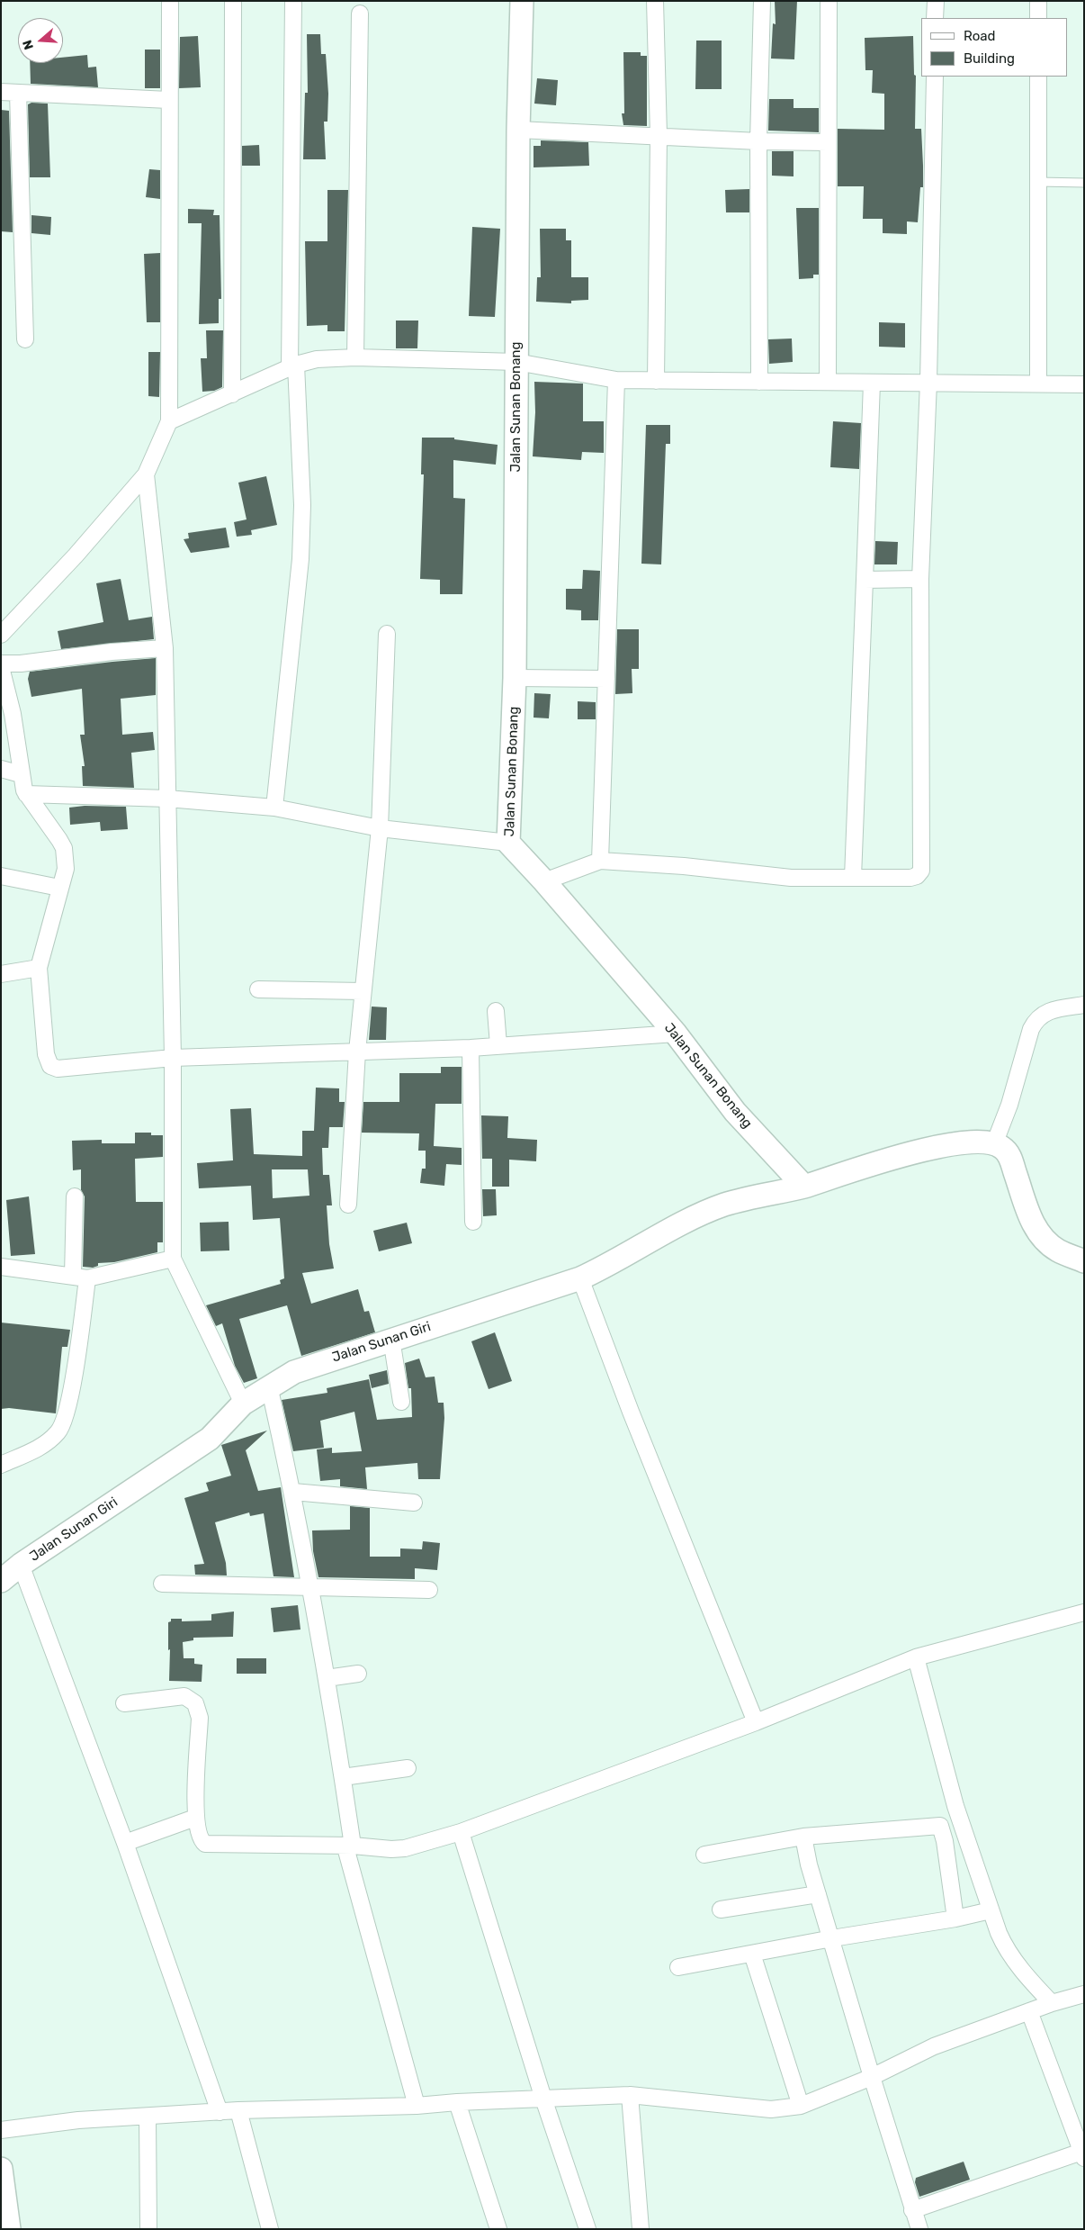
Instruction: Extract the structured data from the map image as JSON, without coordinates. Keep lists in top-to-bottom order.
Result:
{
  "streets": {
    "street": ["Jalan Sunan Bonang", "Jalan Sunan Giri"]
  },
  "crossings": [
    ["Jalan Sunan Bonang", "Jalan Sunan Giri"]
  ],
  "legend": ["Road", "Building"],
  "north": "left"
}
